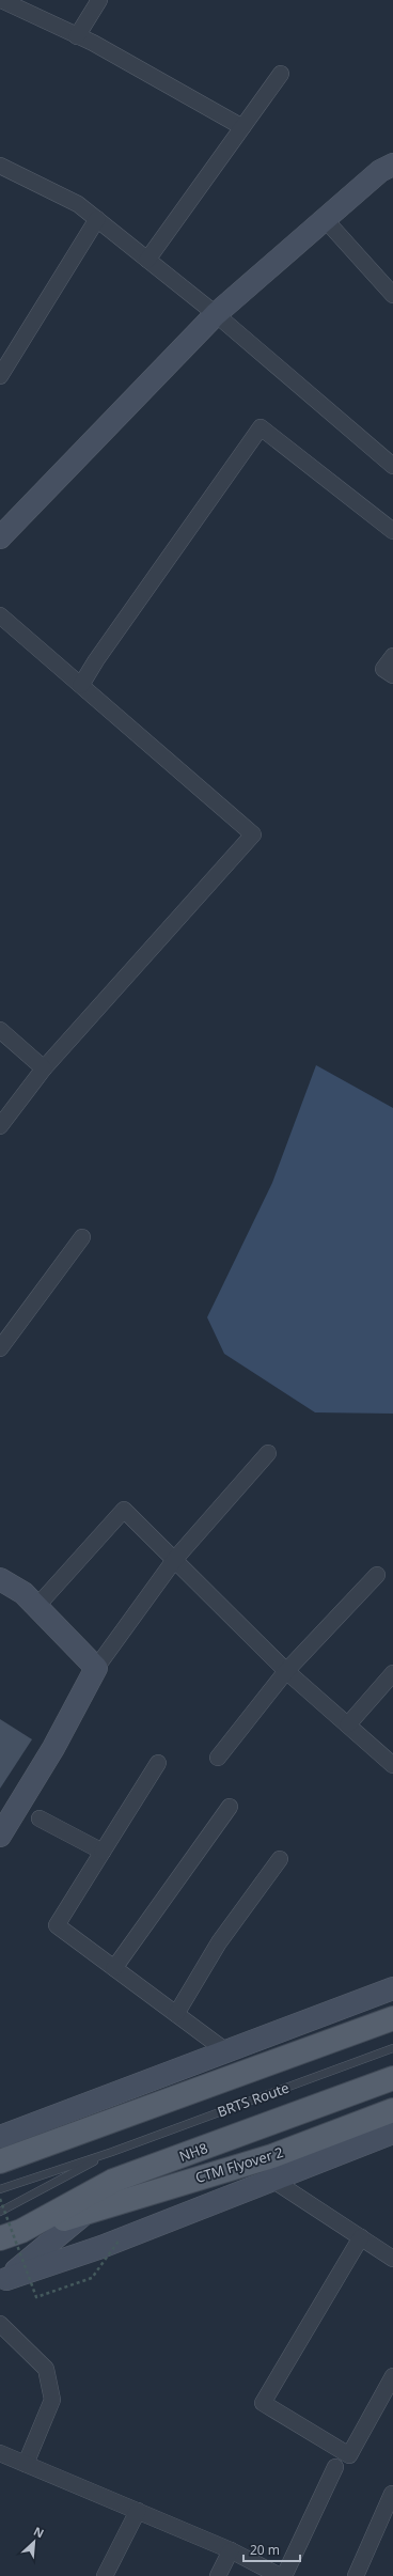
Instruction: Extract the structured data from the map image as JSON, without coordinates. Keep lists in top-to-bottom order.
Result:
{
  "streets": {
    "main road": ["NH8", "CTM Flyover 2"],
    "lane": ["BRTS Route"]
  },
  "crossings": [
    ["NH8", "CTM Flyover 2"]
  ],
  "scale_bar": "20 m",
  "north": "top right"
}
